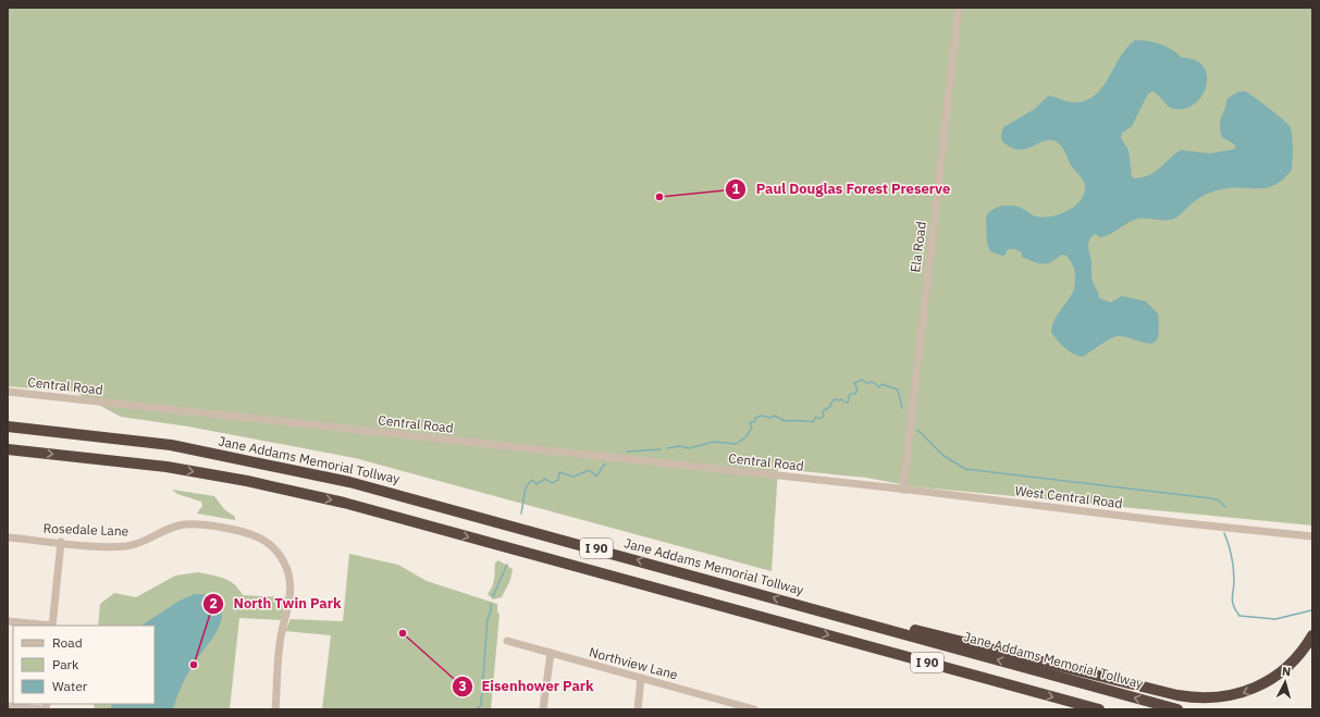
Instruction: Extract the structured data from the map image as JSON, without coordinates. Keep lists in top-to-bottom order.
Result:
{
  "streets": {
    "highway": ["Jane Addams Memorial Tollway", "I 90"],
    "street": [
      "Ela Road",
      "Central Road",
      "West Central Road",
      "Rosedale Lane",
      "Northview Lane"
    ]
  },
  "crossings": [
    ["Ela Road", "West Central Road"],
    ["Central Road", "West Central Road"]
  ],
  "places": ["Paul Douglas Forest Preserve", "Eisenhower Park", "North Twin Park"],
  "legend": ["Road", "Park", "Water"],
  "north": "top"
}
